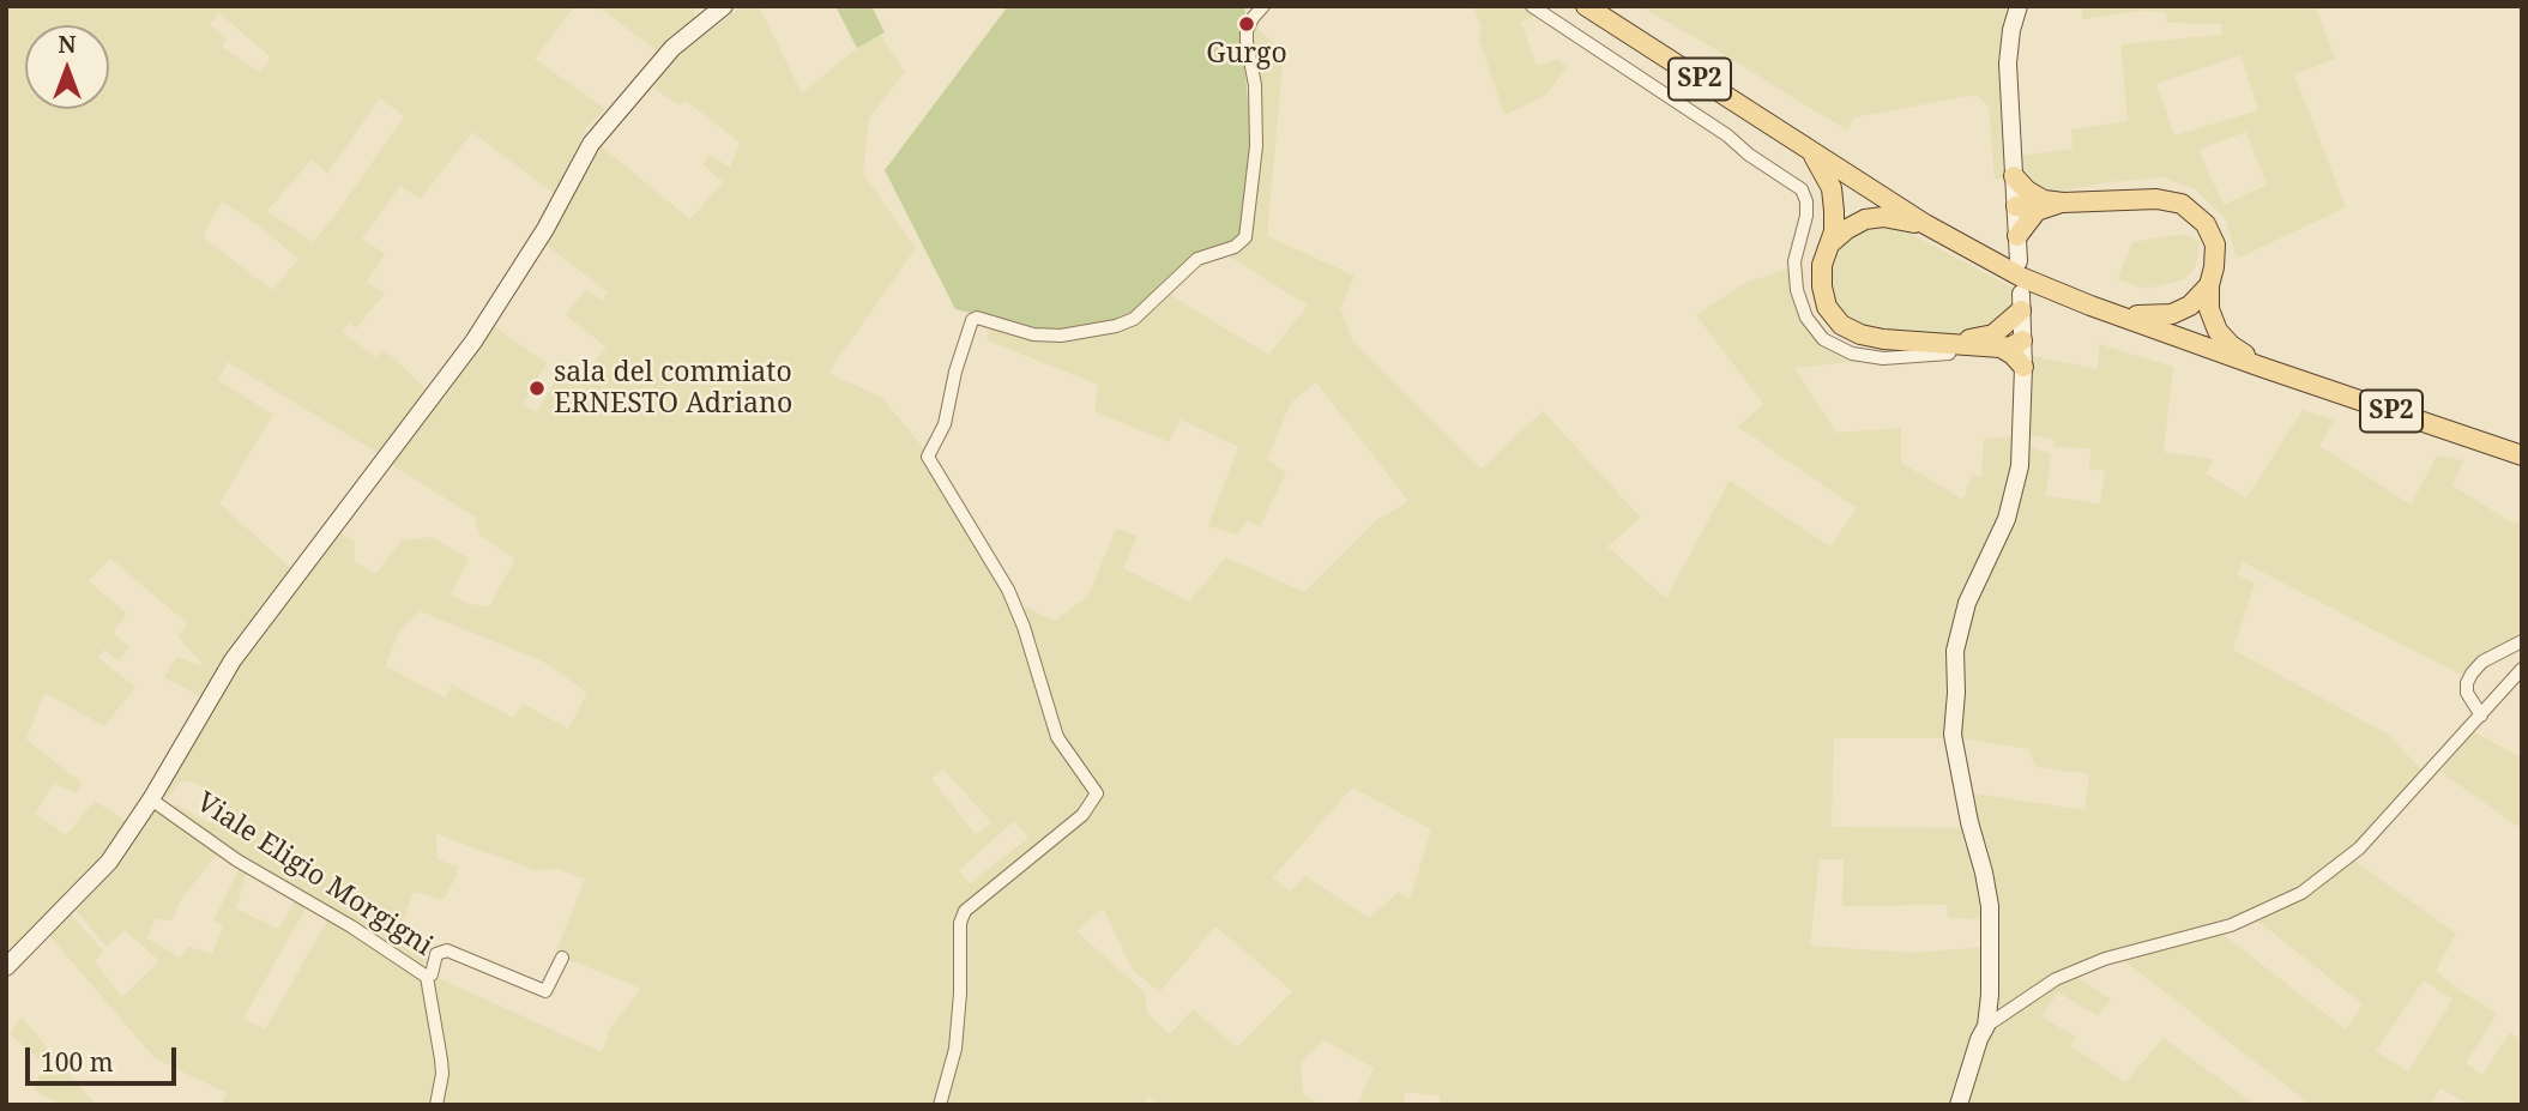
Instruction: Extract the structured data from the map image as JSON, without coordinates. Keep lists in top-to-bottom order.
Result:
{
  "streets": {
    "main road": ["SP2"],
    "street": ["Viale Eligio Morgigni"]
  },
  "places": ["Gurgo", "sala del commiato ERNESTO Adriano"],
  "scale_bar": "100 m",
  "north": "top"
}
